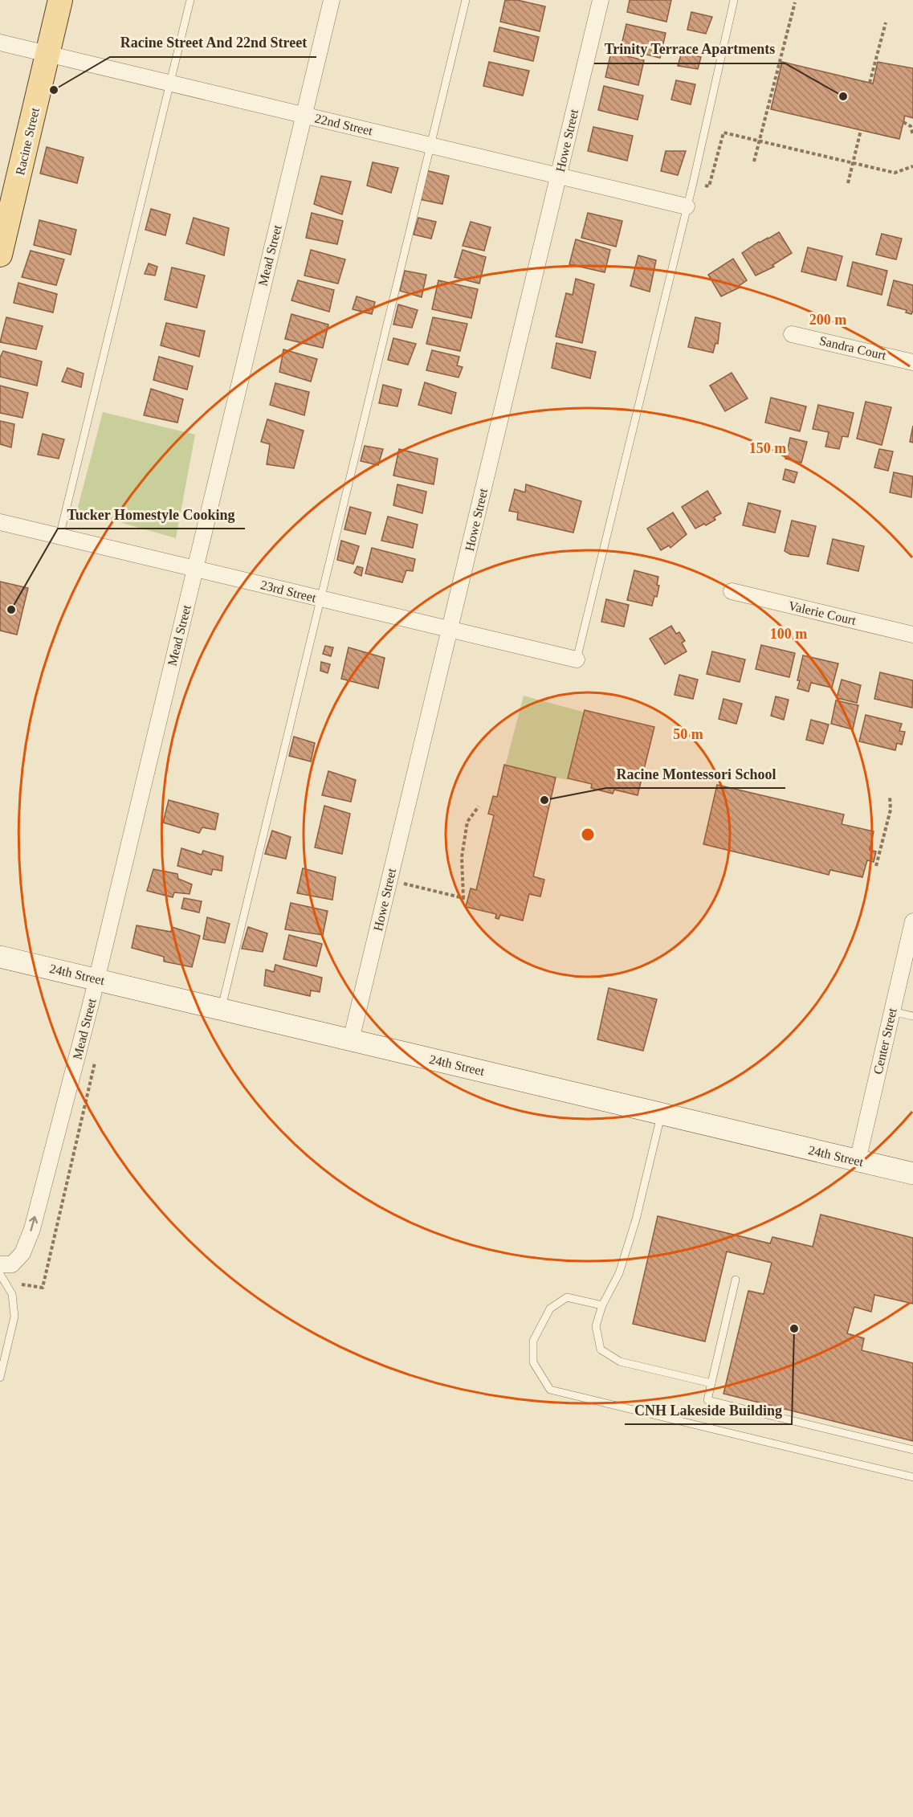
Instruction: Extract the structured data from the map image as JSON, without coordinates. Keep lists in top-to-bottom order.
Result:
{
  "streets": {
    "main road": ["Racine Street"],
    "street": [
      "22nd Street",
      "Howe Street",
      "Mead Street",
      "Sandra Court",
      "23rd Street",
      "Valerie Court",
      "24th Street",
      "Center Street"
    ]
  },
  "crossings": [
    ["22nd Street", "Howe Street"],
    ["22nd Street", "Racine Street"],
    ["22nd Street", "Mead Street"],
    ["Howe Street", "23rd Street"],
    ["Howe Street", "24th Street"],
    ["Mead Street", "23rd Street"],
    ["Mead Street", "24th Street"],
    ["24th Street", "Center Street"]
  ],
  "places": [
    "Racine Street And 22nd Street",
    "Trinity Terrace Apartments",
    "Tucker Homestyle Cooking",
    "Racine Montessori School",
    "CNH Lakeside Building"
  ],
  "rings": [
    "200 m",
    "150 m",
    "100 m",
    "50 m"
  ]
}
